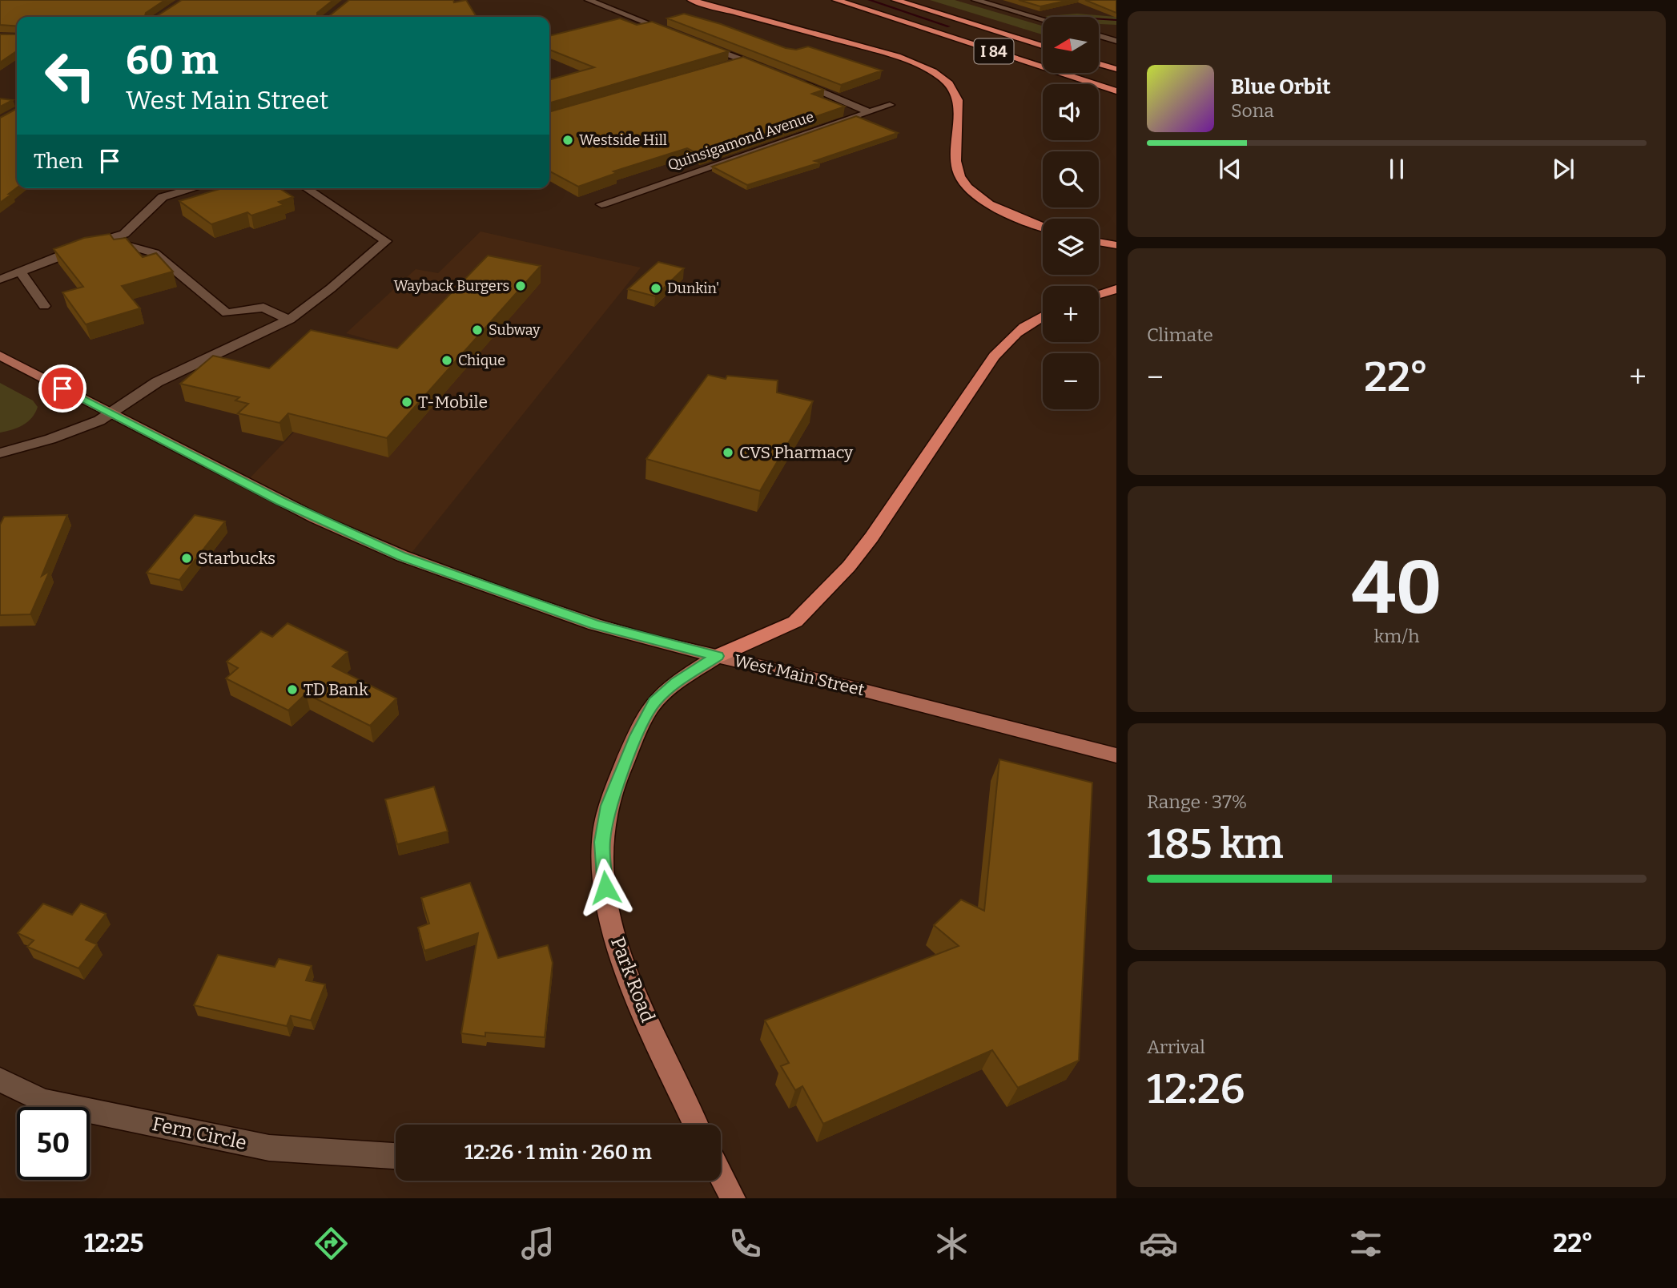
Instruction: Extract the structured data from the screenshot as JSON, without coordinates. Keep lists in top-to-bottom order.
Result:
{
  "streets": {
    "highway": ["I 84"],
    "main road": ["West Main Street", "Park Road"],
    "street": ["Quinsigamond Avenue", "Fern Circle"]
  },
  "crossings": [
    ["West Main Street", "Park Road"]
  ],
  "places": [
    "Westside Hill",
    "Wayback Burgers",
    "Dunkin'",
    "Subway",
    "Chique",
    "T-Mobile",
    "CVS Pharmacy",
    "Starbucks",
    "TD Bank"
  ],
  "north": "left",
  "page": {
    "map_buttons": ["+", "−"],
    "turn": ["60 m", "West Main Street"],
    "song": ["Blue Orbit", "Sona"],
    "then": "Then",
    "tile": [
      "Climate",
      ["40", "km/h"],
      ["Range · 37%", "185 km"],
      ["Arrival", "12:26"]
    ],
    "heat": ["−", "22°", "+"],
    "limit": "50",
    "trip": "12:26 · 1 min · 260 m",
    "tabs": ["12:25", "22°"]
  }
}
